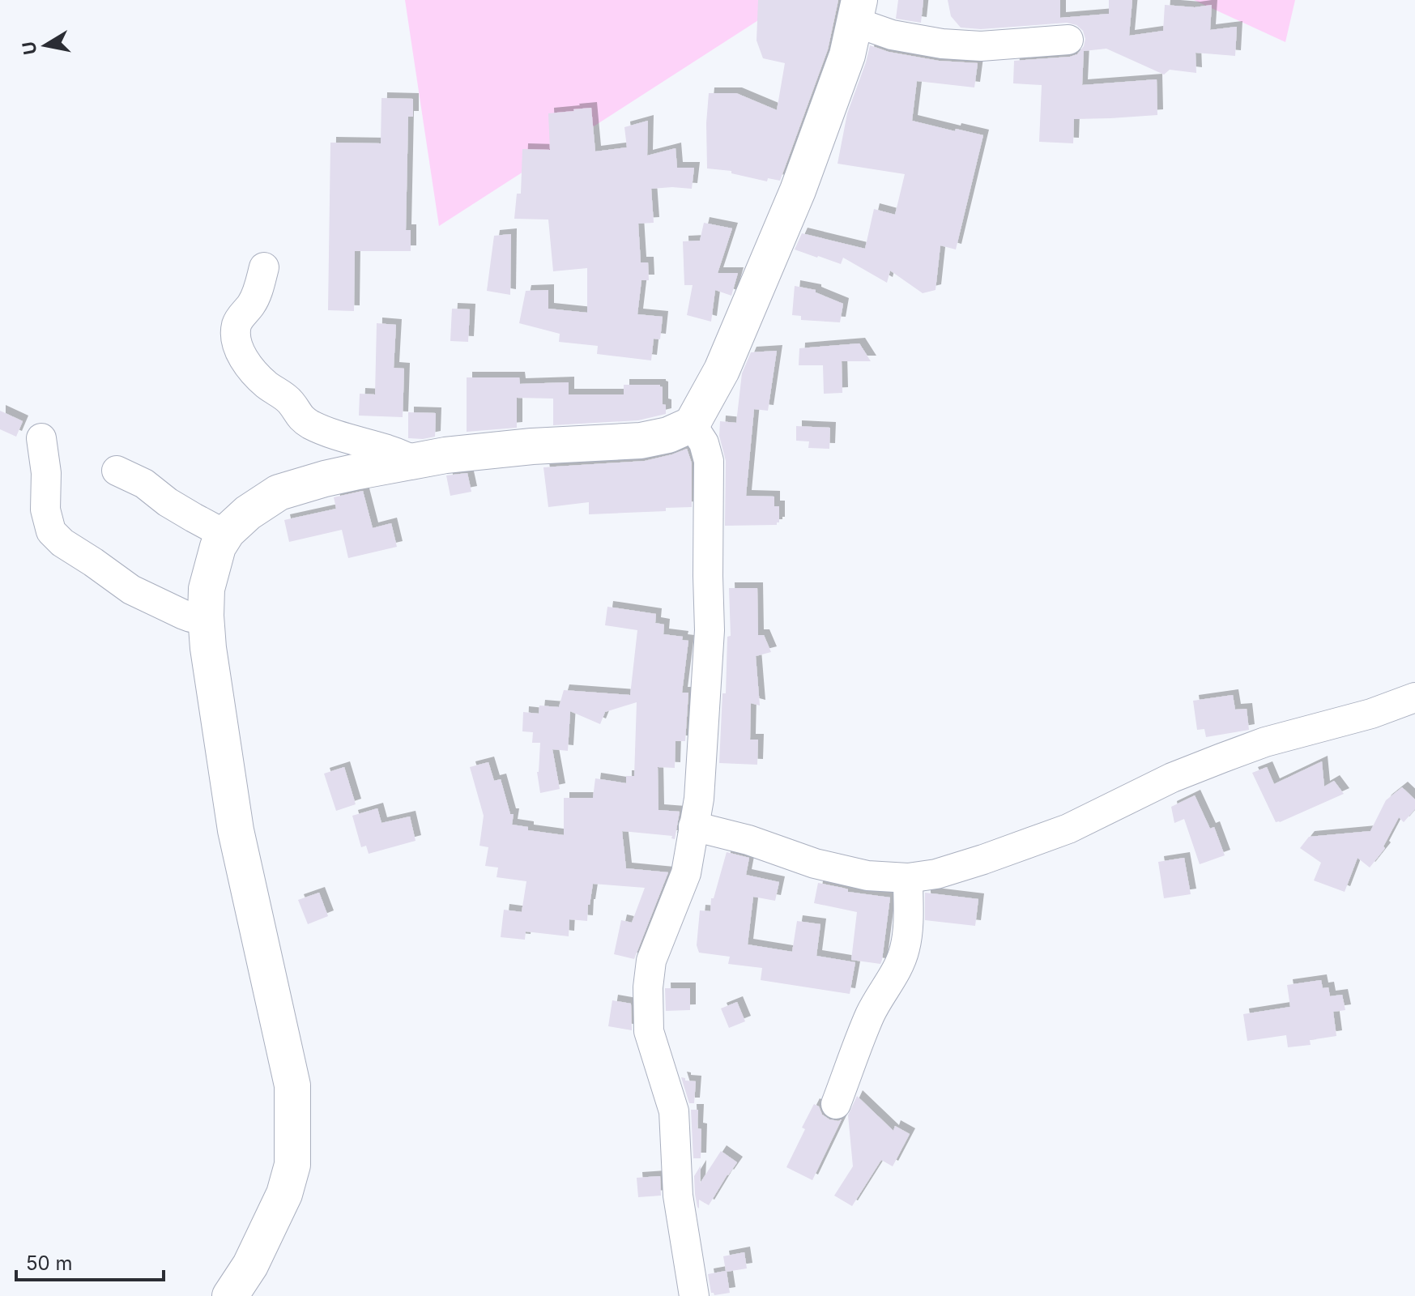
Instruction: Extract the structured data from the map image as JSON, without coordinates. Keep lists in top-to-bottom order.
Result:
{
  "scale_bar": "50 m",
  "north": "left"
}
